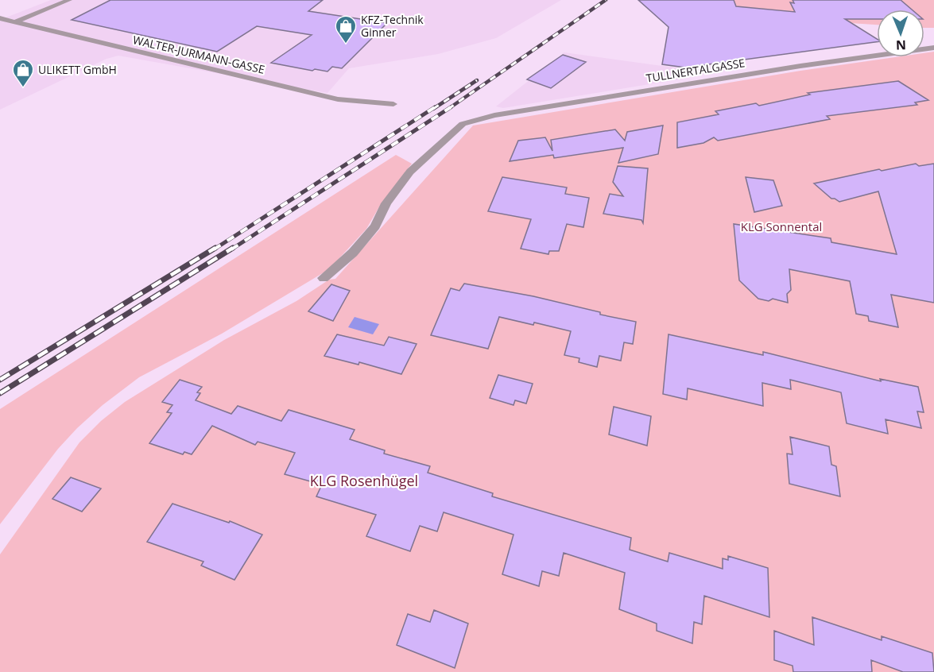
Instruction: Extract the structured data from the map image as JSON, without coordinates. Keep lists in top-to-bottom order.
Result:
{
  "streets": {
    "street": ["WALTER-JURMANN-GASSE", "TULLNERTALGASSE"]
  },
  "parks": ["KLG Sonnental", "KLG Rosenhügel"],
  "places": {
    "shop": ["KFZ-Technik Ginner", "ULIKETT GmbH"]
  },
  "north": "bottom"
}
